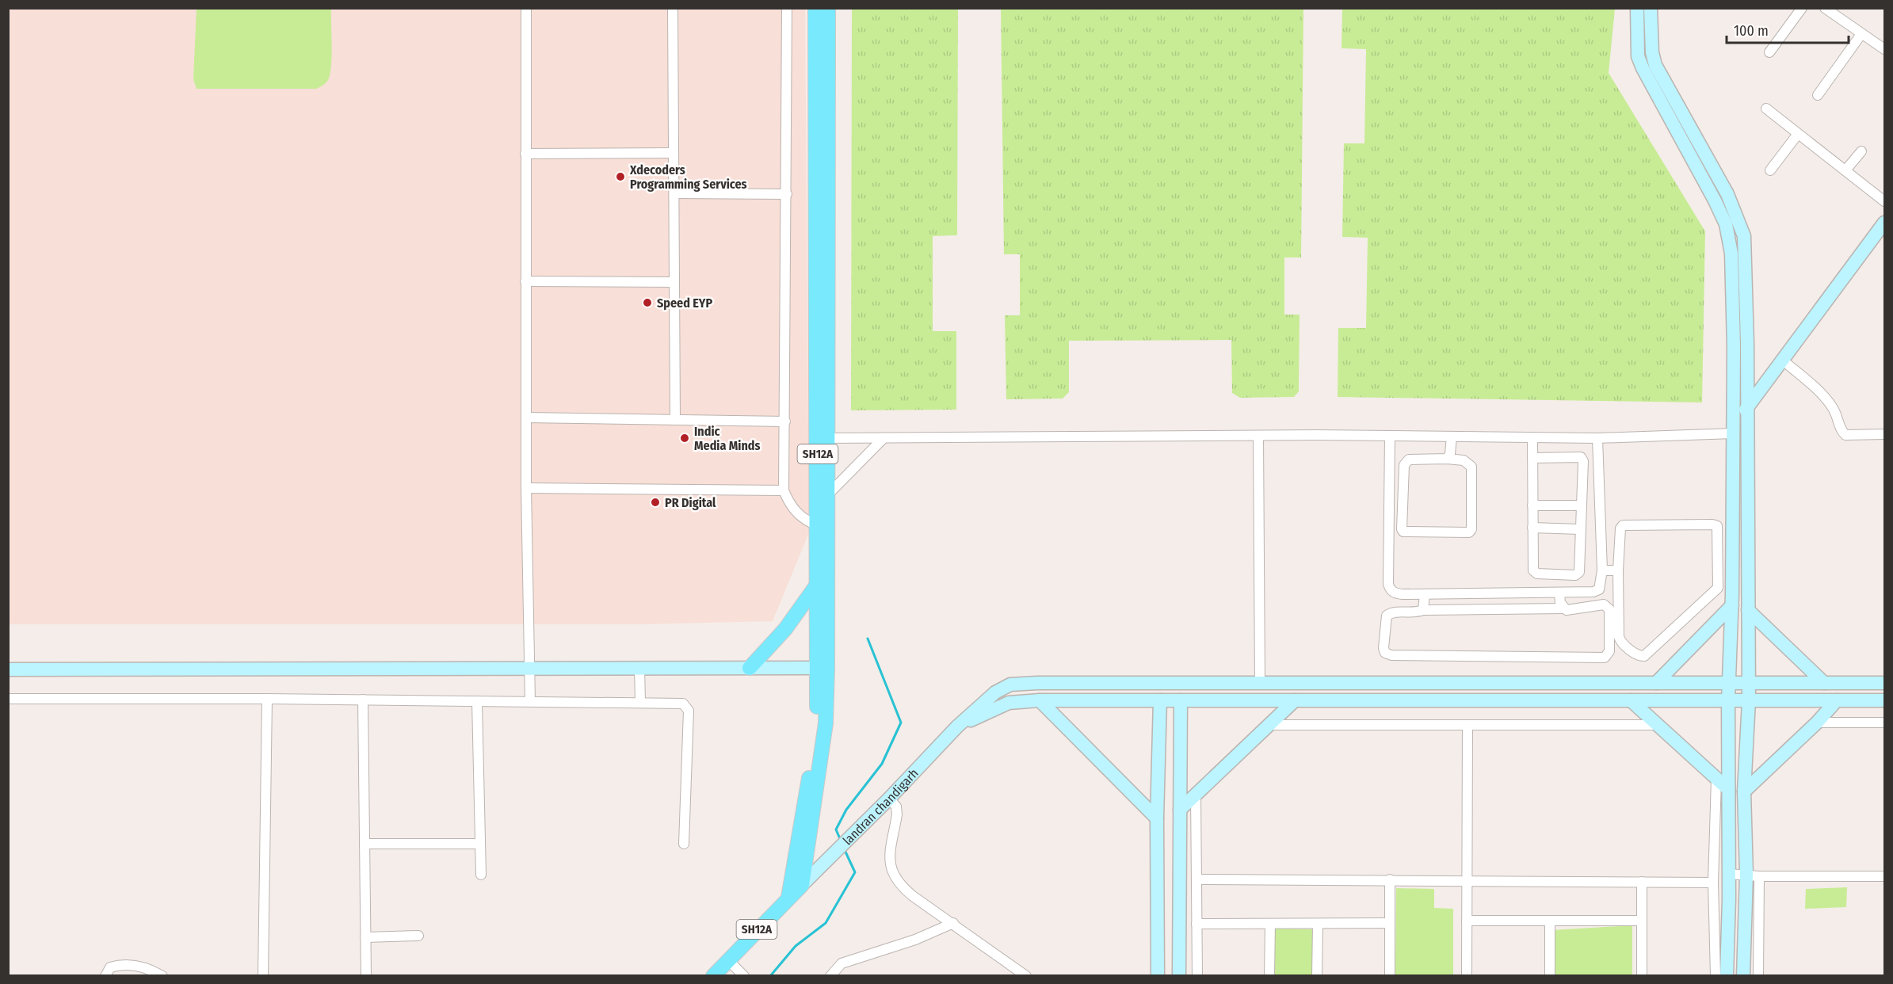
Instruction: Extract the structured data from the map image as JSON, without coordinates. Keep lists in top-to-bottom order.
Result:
{
  "streets": {
    "main road": ["SH12A", "landran chandigarh"]
  },
  "crossings": [
    ["SH12A", "landran chandigarh"]
  ],
  "places": [
    "Xdecoders Programming Services",
    "Speed EYP",
    "Indic Media Minds",
    "PR Digital"
  ],
  "scale_bar": "100 m"
}
